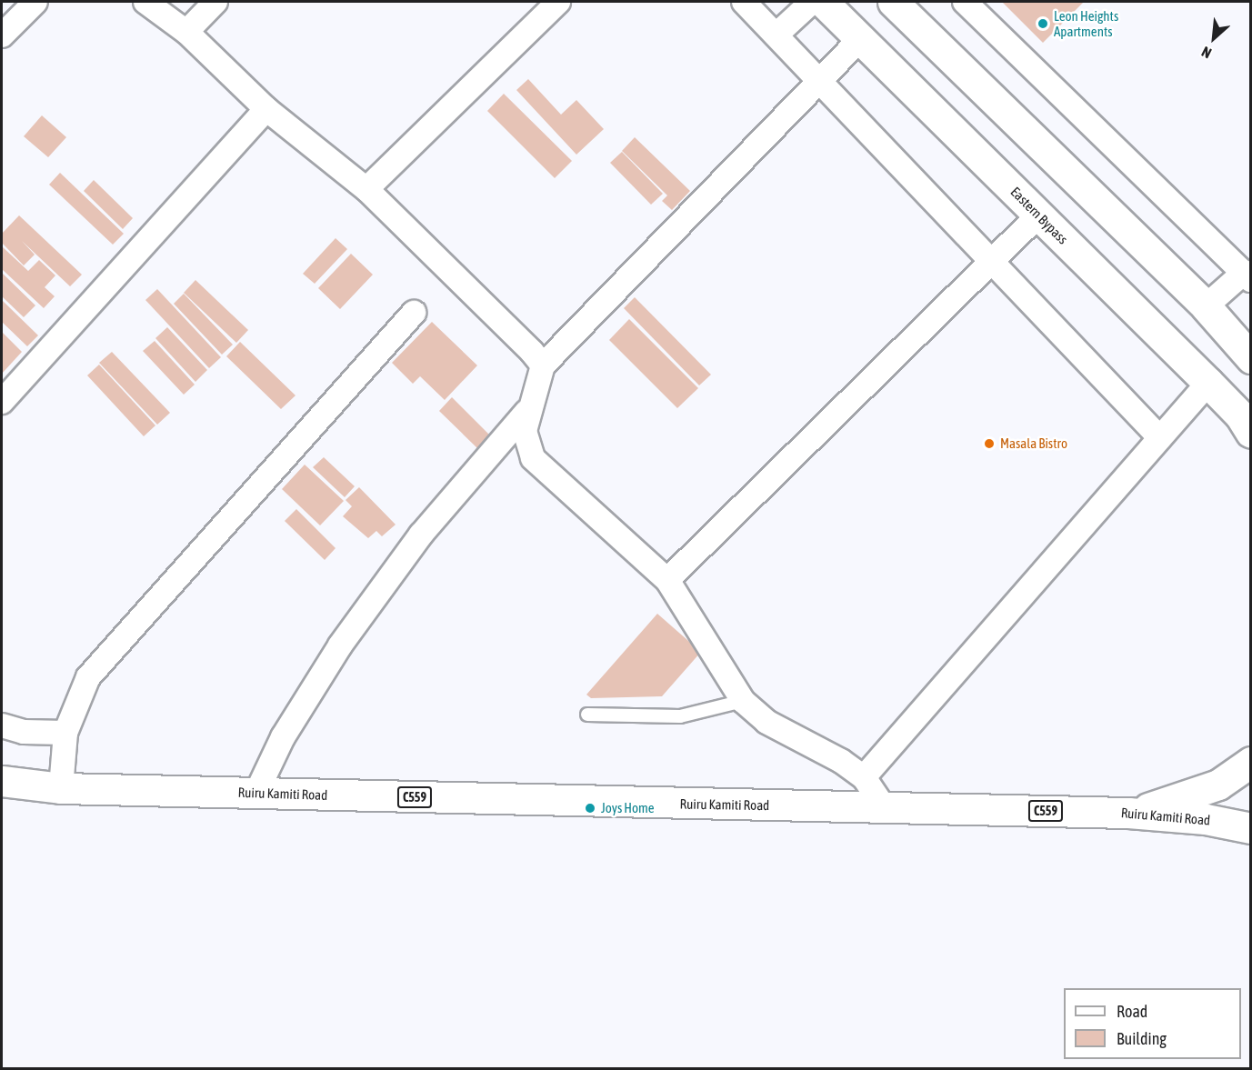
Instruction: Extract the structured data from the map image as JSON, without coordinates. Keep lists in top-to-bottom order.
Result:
{
  "streets": {
    "main road": ["Eastern Bypass", "Ruiru Kamiti Road", "C559"]
  },
  "places": ["Leon Heights Apartments", "Masala Bistro", "Joys Home"],
  "legend": ["Road", "Building"],
  "north": "bottom left"
}
